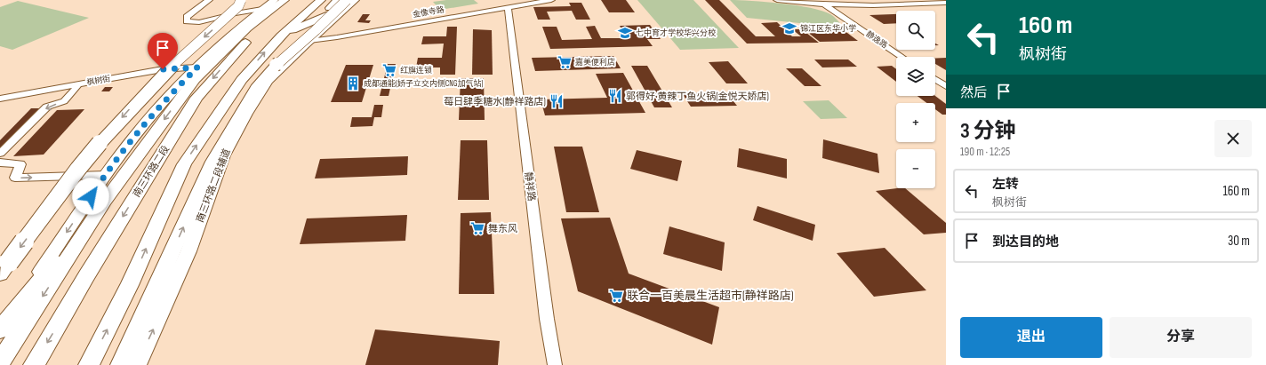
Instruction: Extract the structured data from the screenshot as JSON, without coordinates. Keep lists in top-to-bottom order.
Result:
{
  "streets": {
    "highway": ["南三环路二段"],
    "main road": ["南三环路二段辅道"],
    "street": [
      "金像寺路",
      "静逸路",
      "枫树街",
      "静祥路"
    ]
  },
  "crossings": [
    ["金像寺路", "南三环路二段辅道"],
    ["金像寺路", "静祥路"]
  ],
  "places": {
    "school or university": ["锦江区东华小学", "七中育才学校华兴分校"],
    "supermarket": [
      "嘉美便利店",
      "红旗连锁",
      "舞东风",
      "联合一百美晨生活超市(静祥路店)"
    ],
    "building": ["成都通能(娇子立交内侧CNG加气站)"],
    "restaurant": ["郭得好·黄辣丁鱼火锅(金悦天娇店)", "莓日肆季糖水(静祥路店)"]
  },
  "page": {
    "turn": ["160 m", "枫树街"],
    "map_buttons": ["+", "−"],
    "then": "然后",
    "heading": ["3 分钟", "190 m · 12:25"],
    "list": [
      {
        "name": "左转",
        "note": "枫树街",
        "value": "160 m"
      },
      {
        "name": "到达目的地",
        "value": "30 m"
      }
    ],
    "buttons": ["退出", "分享"]
  }
}
